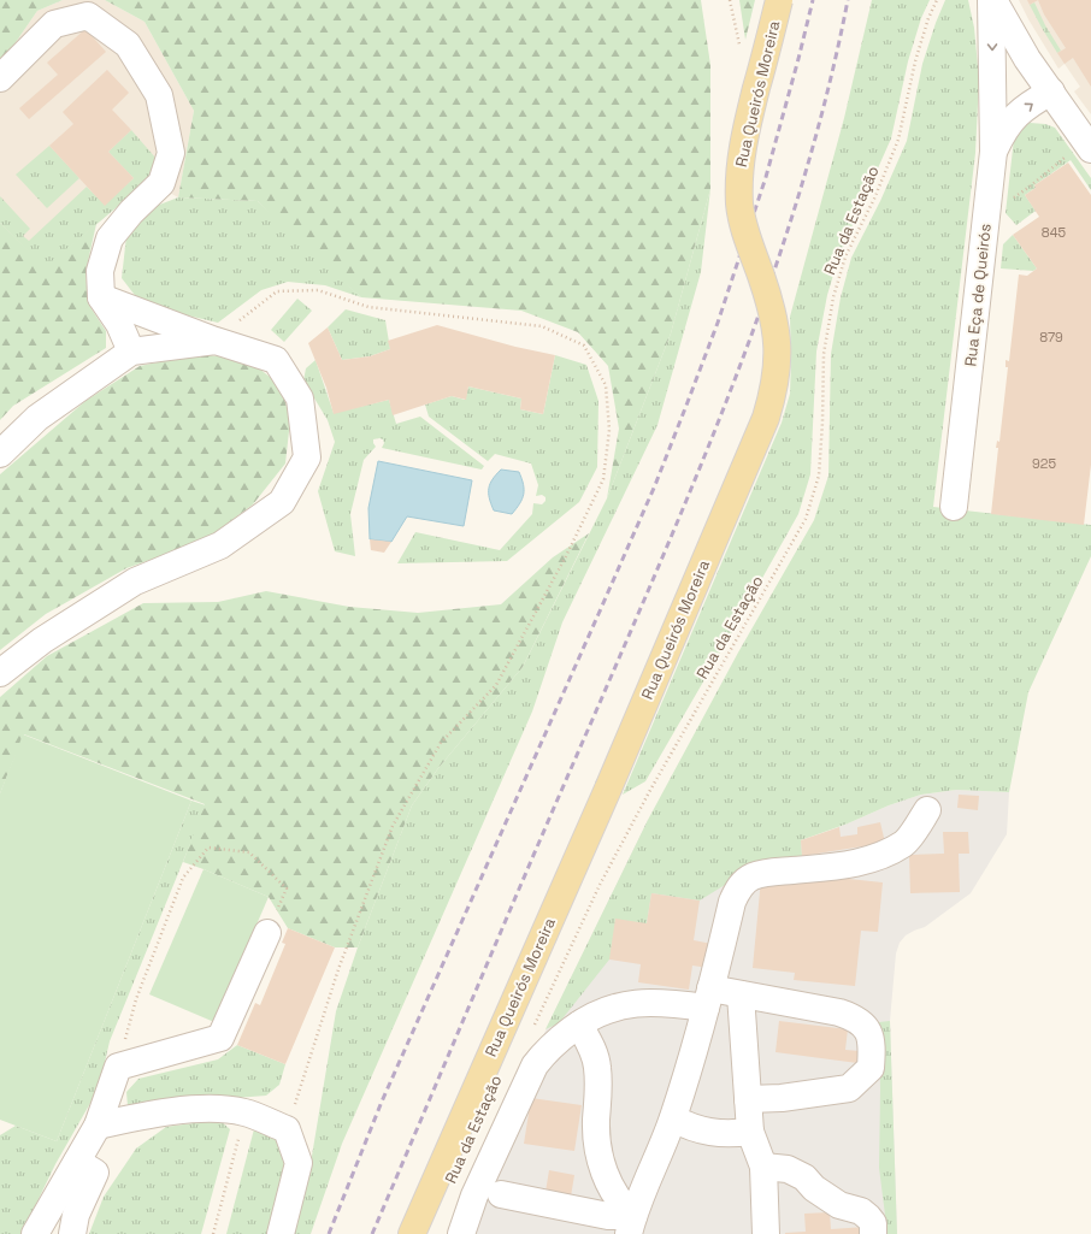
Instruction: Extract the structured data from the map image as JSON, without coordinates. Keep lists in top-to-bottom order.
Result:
{
  "streets": {
    "main road": ["Rua Queirós Moreira"],
    "street": ["Rua Eça de Queirós"],
    "path": ["Rua da Estação"]
  },
  "house_numbers": ["845", "879", "925"]
}
